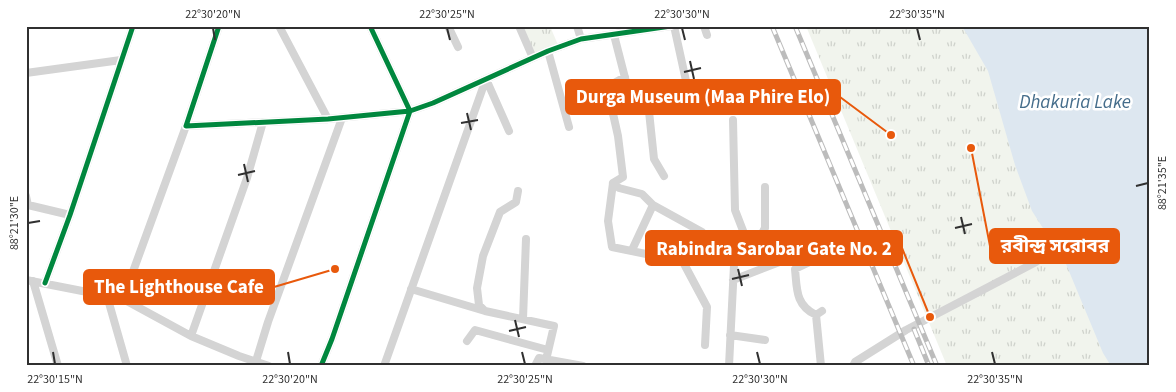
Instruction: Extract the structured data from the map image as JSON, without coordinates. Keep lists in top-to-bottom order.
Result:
{
  "water": ["Dhakuria Lake"],
  "places": [
    "Durga Museum (Maa Phire Elo)",
    "রবীন্দ্র সরোবর",
    "The Lighthouse Cafe",
    "Rabindra Sarobar Gate No. 2"
  ],
  "coordinates": [
    "22°30'20\"N",
    "22°30'25\"N",
    "22°30'30\"N",
    "22°30'35\"N",
    "88°21'35\"E",
    "88°21'30\"E",
    "22°30'15\"N"
  ]
}
